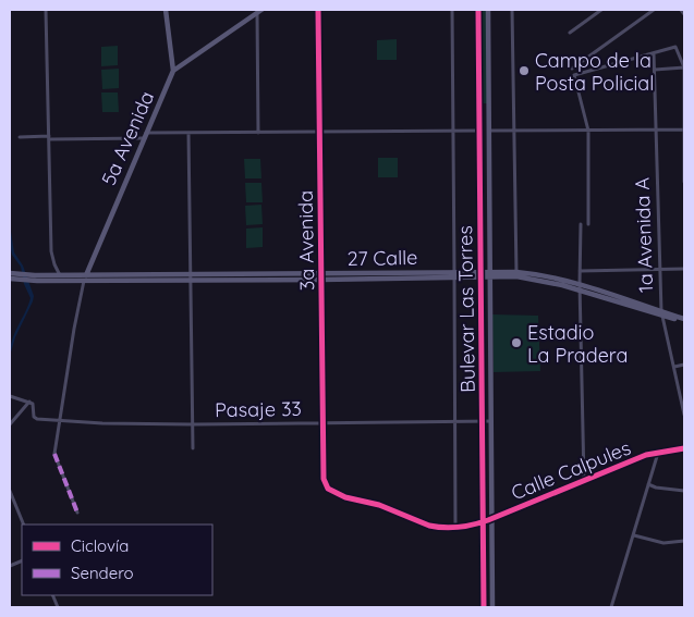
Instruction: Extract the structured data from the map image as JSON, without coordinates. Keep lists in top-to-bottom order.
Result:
{
  "streets": {
    "street": [
      "5a Avenida",
      "1a Avenida A",
      "3a Avenida",
      "27 Calle",
      "Bulevar Las Torres",
      "Pasaje 33",
      "Calle Calpules"
    ]
  },
  "crossings": [
    ["5a Avenida", "27 Calle"],
    ["5a Avenida", "Pasaje 33"],
    ["1a Avenida A", "27 Calle"],
    ["3a Avenida", "27 Calle"],
    ["3a Avenida", "Pasaje 33"],
    ["3a Avenida", "Calle Calpules"],
    ["27 Calle", "Bulevar Las Torres"],
    ["Bulevar Las Torres", "Pasaje 33"],
    ["Bulevar Las Torres", "Calle Calpules"]
  ],
  "places": ["Campo de la Posta Policial", "Estadio La Pradera"],
  "legend": ["Ciclovía", "Sendero"]
}
